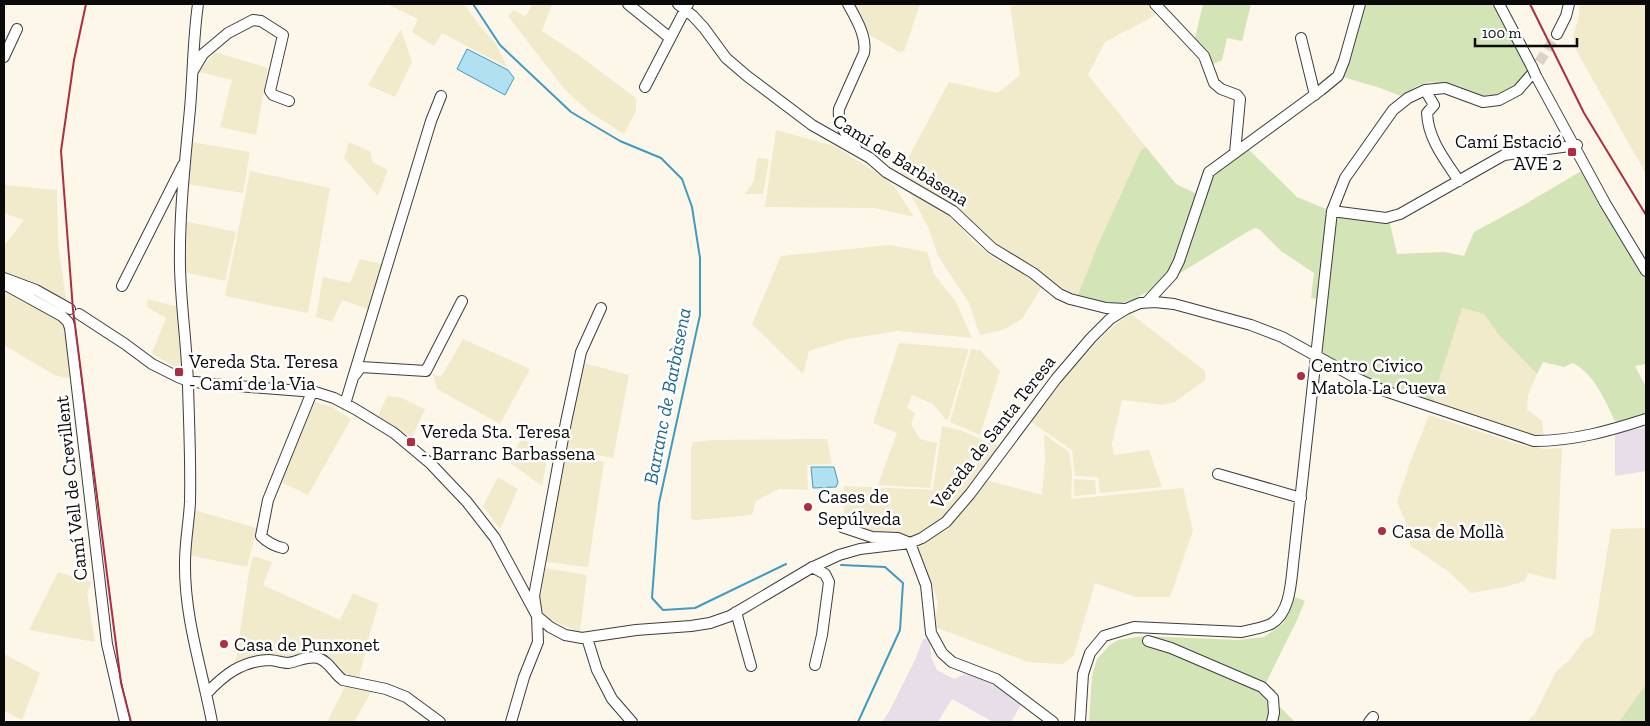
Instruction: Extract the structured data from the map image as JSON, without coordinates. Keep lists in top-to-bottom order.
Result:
{
  "streets": {
    "street": ["Camí de Barbàsena", "Vereda de Santa Teresa", "Camí Vell de Crevillent"]
  },
  "crossings": [
    ["Camí de Barbàsena", "Vereda de Santa Teresa"]
  ],
  "water": ["Barranc de Barbàsena"],
  "places": {
    "transit": ["Camí Estació AVE 2", "Vereda Sta. Teresa - Camí de la Via", "Vereda Sta. Teresa - Barranc Barbassena"],
    "other": [
      "Centro Cívico Matola La Cueva",
      "Cases de Sepúlveda",
      "Casa de Mollà",
      "Casa de Punxonet"
    ]
  },
  "scale_bar": "100 m"
}
